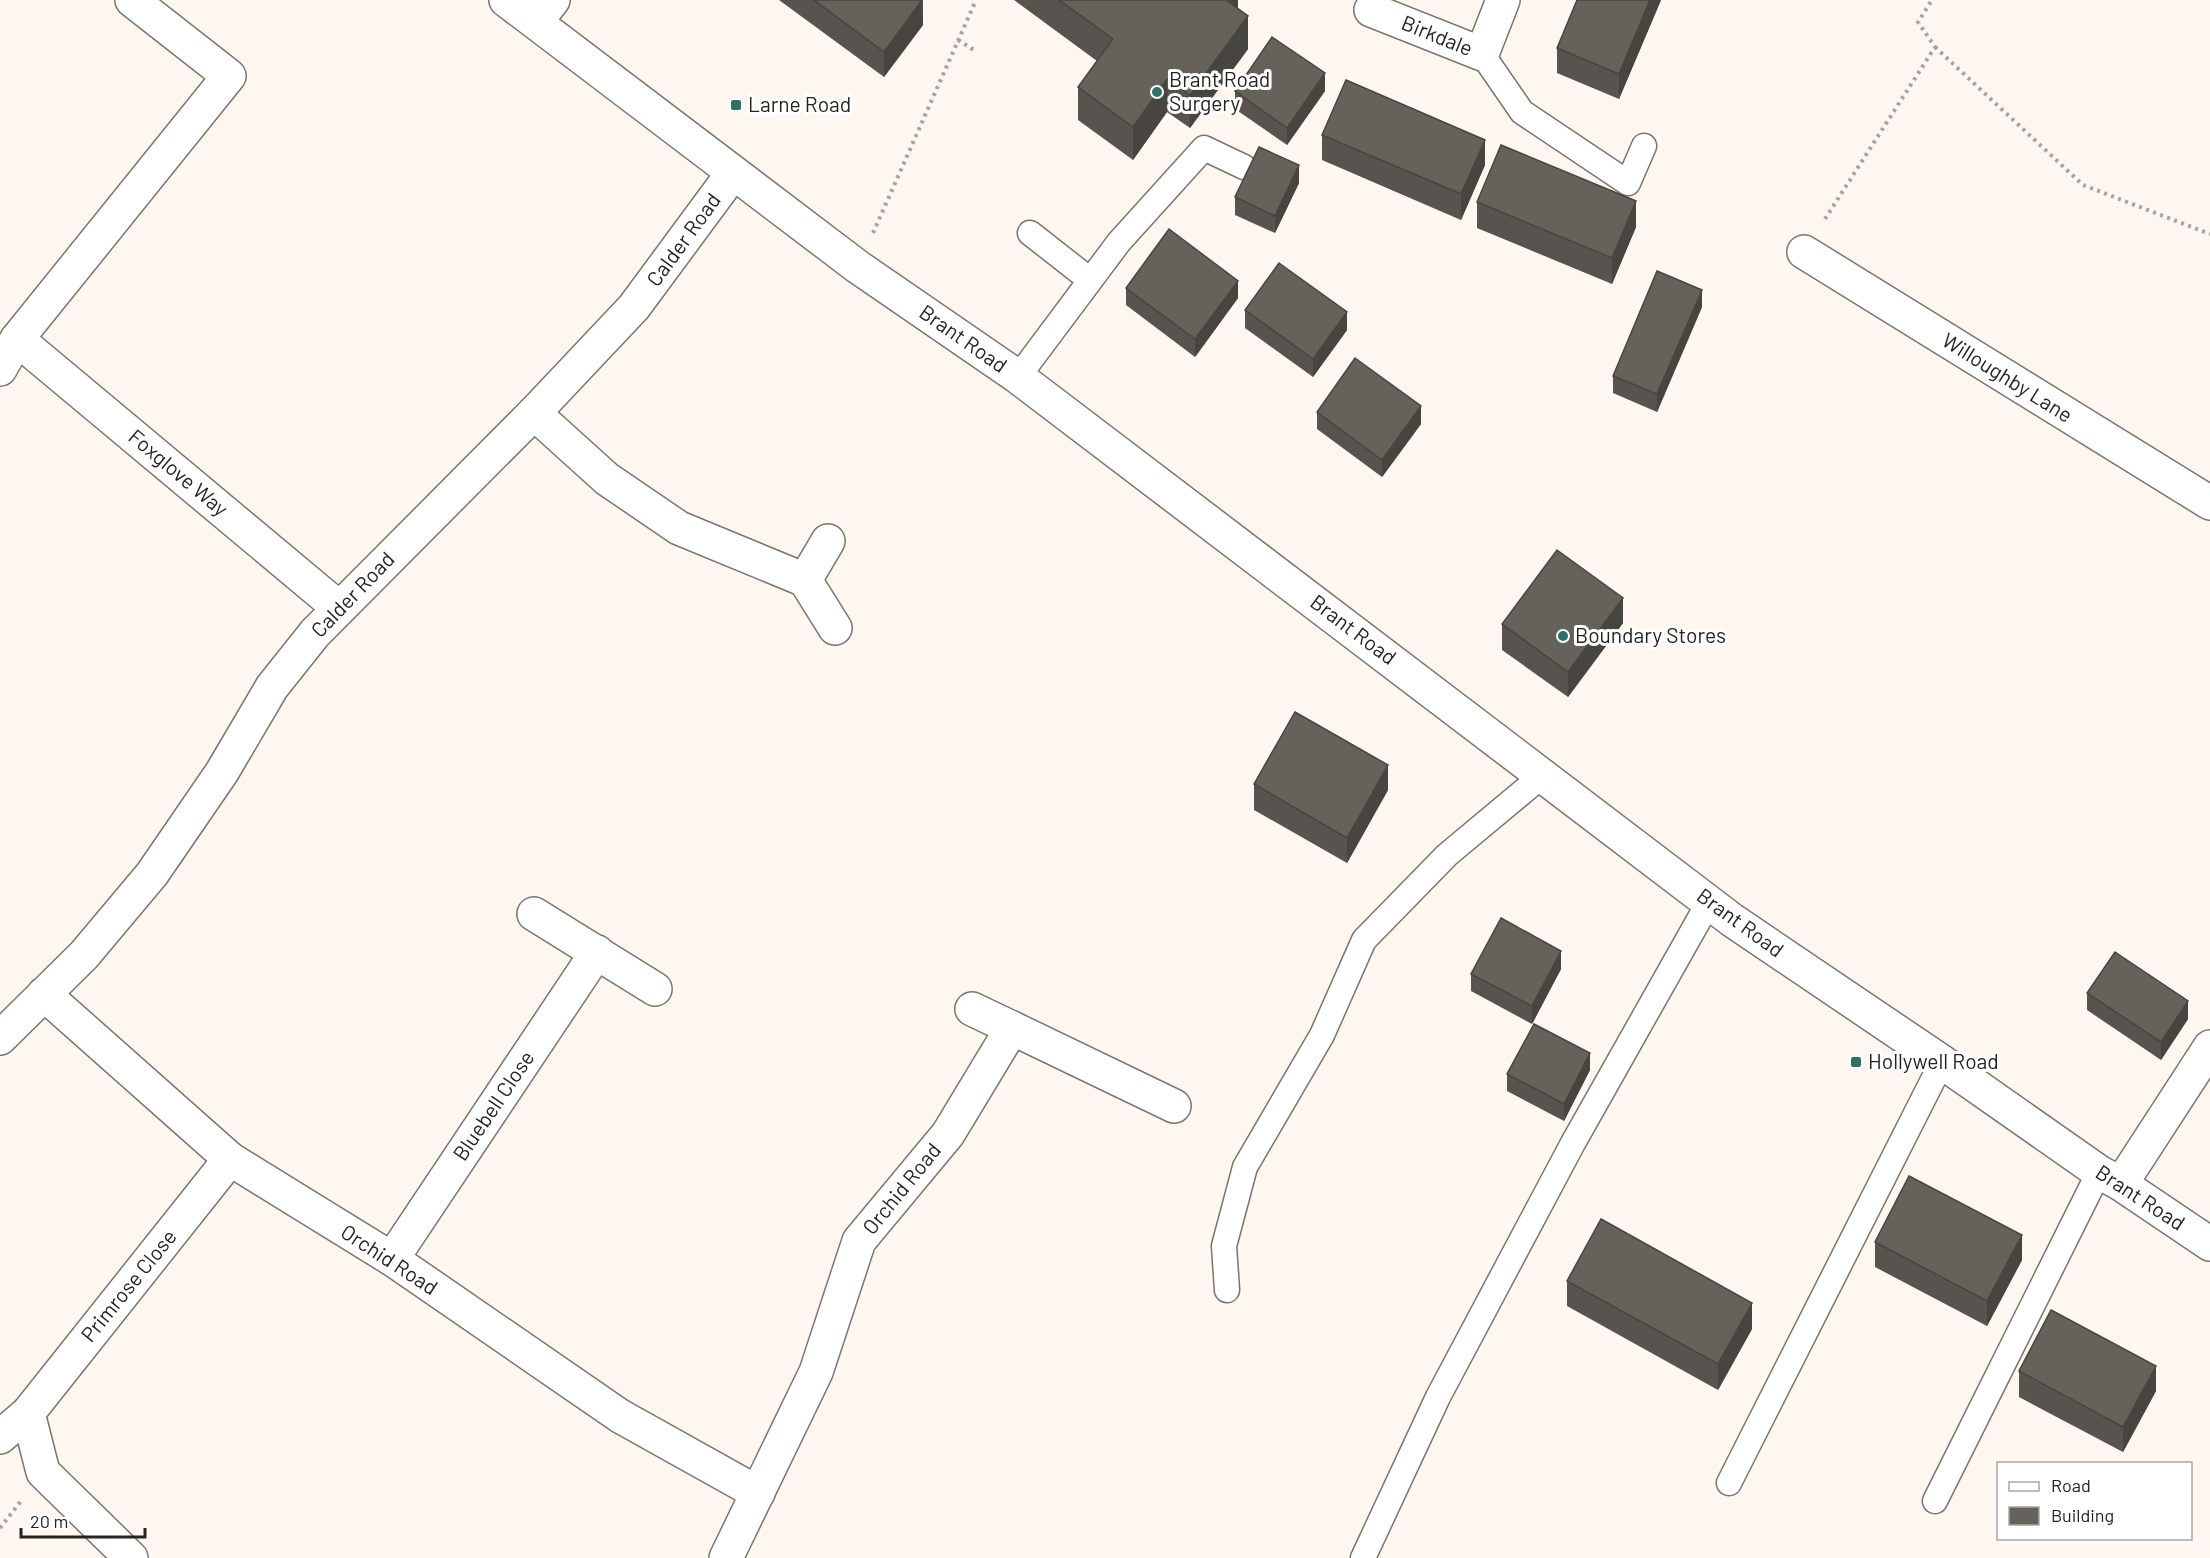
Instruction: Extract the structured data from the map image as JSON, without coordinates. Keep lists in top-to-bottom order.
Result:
{
  "streets": {
    "street": [
      "Birkdale",
      "Calder Road",
      "Brant Road",
      "Willoughby Lane",
      "Foxglove Way",
      "Bluebell Close",
      "Orchid Road",
      "Primrose Close"
    ]
  },
  "crossings": [
    ["Calder Road", "Brant Road"],
    ["Calder Road", "Foxglove Way"],
    ["Calder Road", "Orchid Road"],
    ["Bluebell Close", "Orchid Road"],
    ["Orchid Road", "Primrose Close"]
  ],
  "places": {
    "other": ["Brant Road Surgery", "Boundary Stores"],
    "transit": ["Larne Road", "Hollywell Road"]
  },
  "legend": ["Road", "Building"],
  "scale_bar": "20 m"
}
